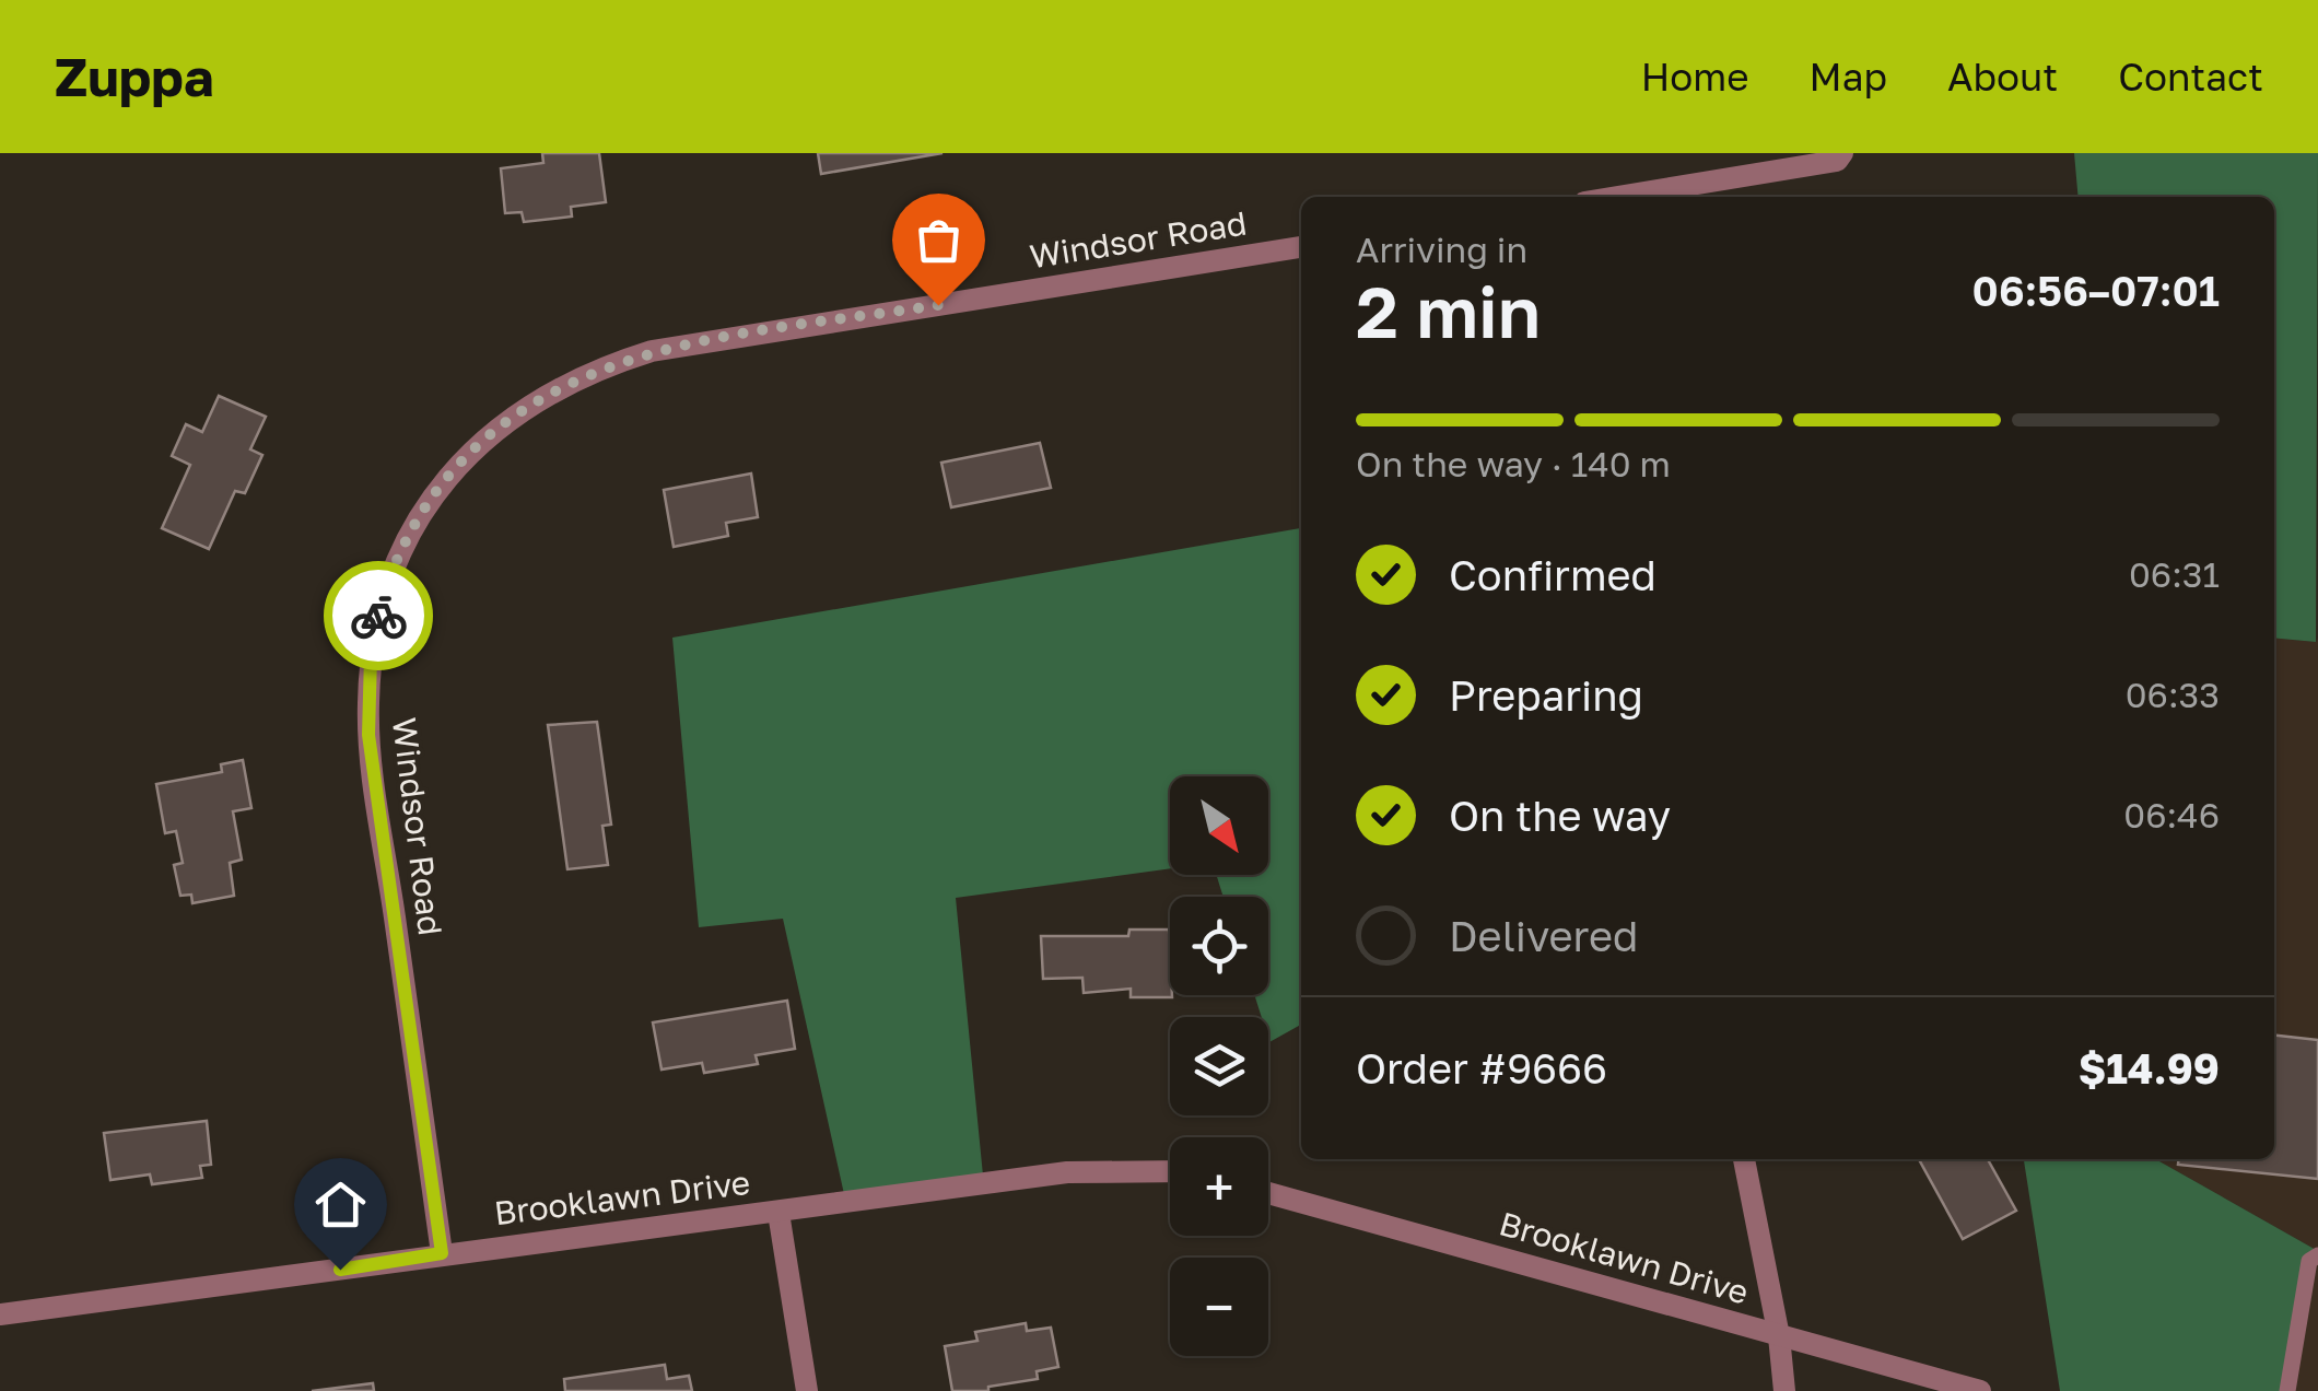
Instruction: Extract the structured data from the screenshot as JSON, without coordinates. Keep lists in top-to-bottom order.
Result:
{
  "streets": {
    "street": ["Windsor Road", "Brooklawn Drive"]
  },
  "crossings": [
    ["Windsor Road", "Brooklawn Drive"]
  ],
  "north": "bottom right",
  "page": {
    "header": "Zuppa",
    "nav": [
      "Home",
      "Map",
      "About",
      "Contact"
    ],
    "heading": ["2 min", "Arriving in", "06:56–07:01"],
    "panel": ["Order #9666", "$14.99"],
    "bar": "On the way · 140 m",
    "list": [
      ["Confirmed", "06:31"],
      ["Preparing", "06:33"],
      ["On the way", "06:46"],
      "Delivered"
    ],
    "map_buttons": ["+", "−"]
  }
}
